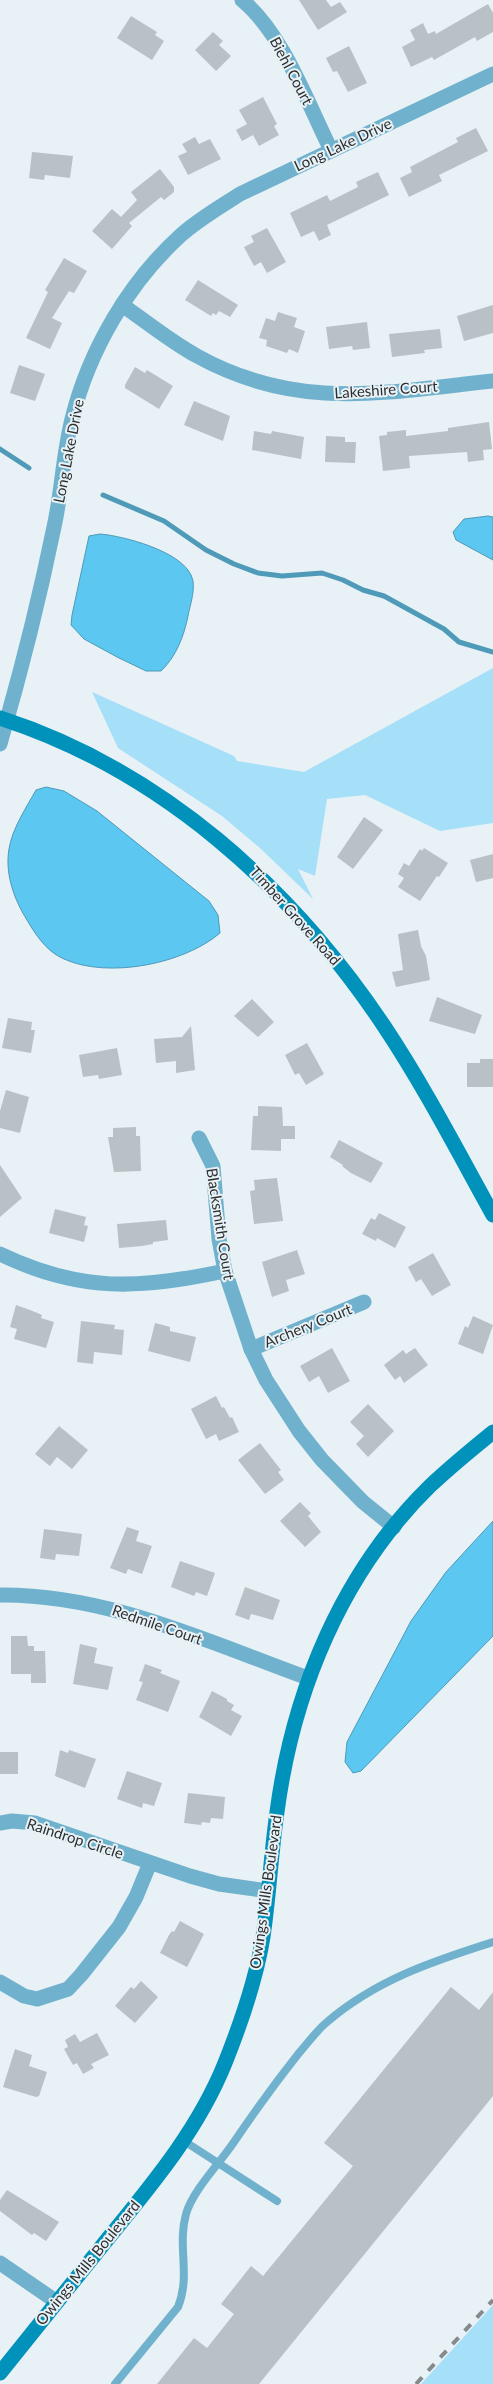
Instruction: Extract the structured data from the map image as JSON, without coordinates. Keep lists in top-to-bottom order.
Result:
{
  "streets": {
    "main road": ["Timber Grove Road", "Owings Mills Boulevard"],
    "street": [
      "Biehl Court",
      "Long Lake Drive",
      "Lakeshire Court",
      "Blacksmith Court",
      "Archery Court",
      "Redmile Court",
      "Raindrop Circle"
    ]
  },
  "crossings": [
    ["Biehl Court", "Long Lake Drive"],
    ["Long Lake Drive", "Lakeshire Court"],
    ["Long Lake Drive", "Timber Grove Road"],
    ["Blacksmith Court", "Archery Court"],
    ["Blacksmith Court", "Owings Mills Boulevard"],
    ["Redmile Court", "Owings Mills Boulevard"],
    ["Raindrop Circle", "Owings Mills Boulevard"]
  ]
}
